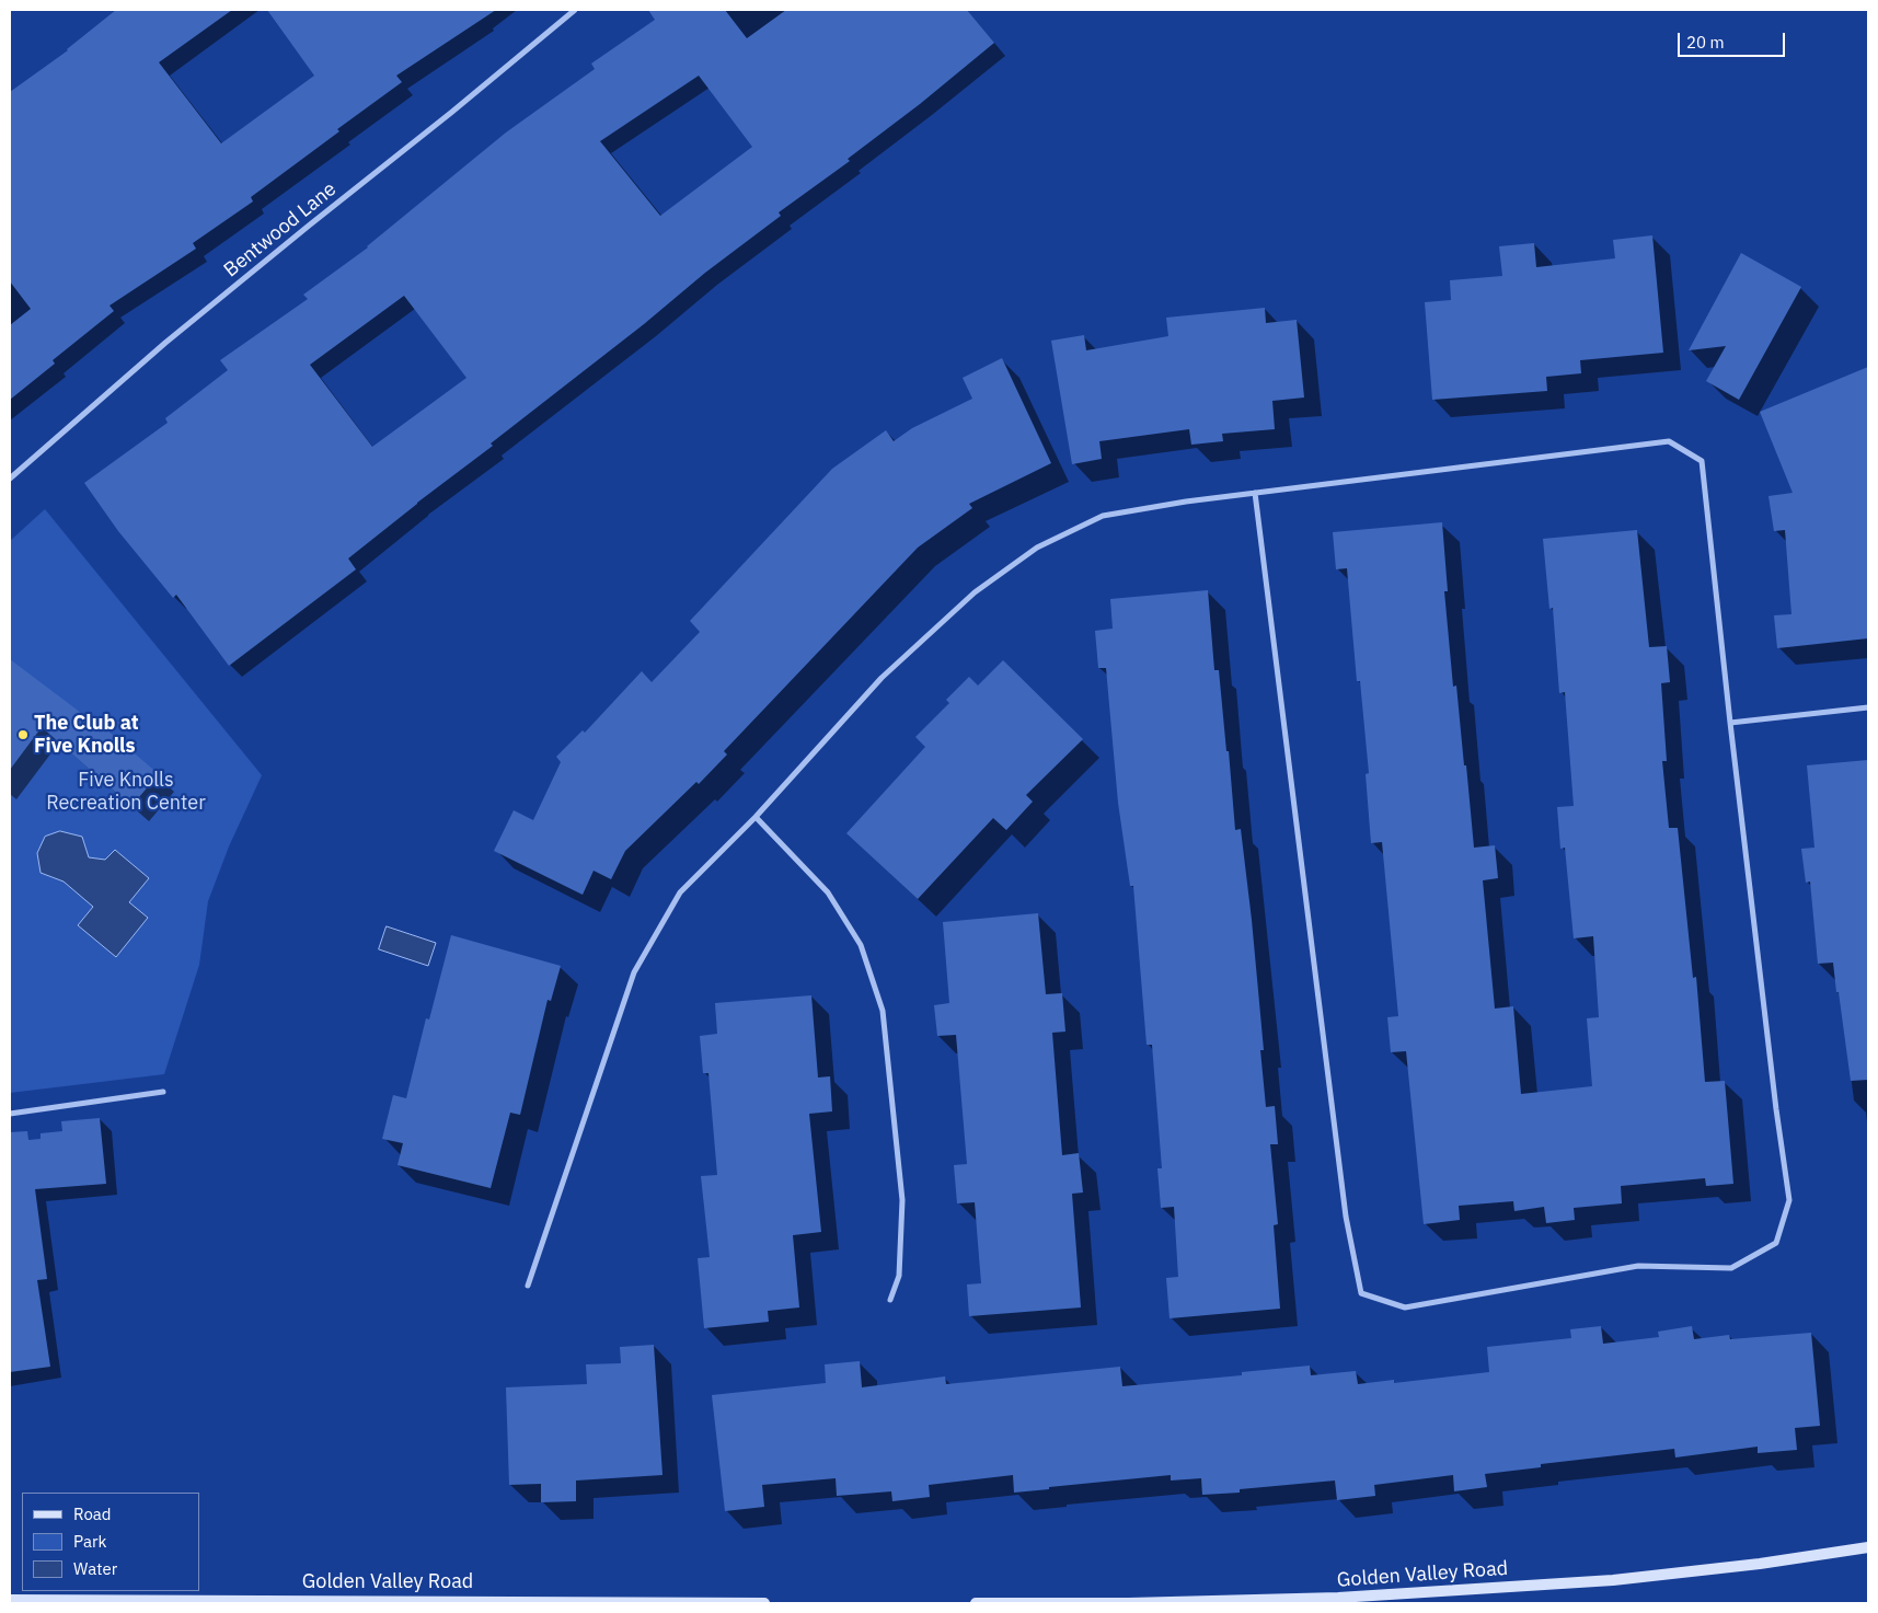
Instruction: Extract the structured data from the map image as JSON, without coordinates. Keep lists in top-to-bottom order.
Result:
{
  "streets": {
    "main road": ["Golden Valley Road"],
    "street": ["Bentwood Lane"]
  },
  "parks": ["Five Knolls Recreation Center"],
  "places": ["The Club at Five Knolls"],
  "legend": ["Road", "Park", "Water"],
  "scale_bar": "20 m"
}
